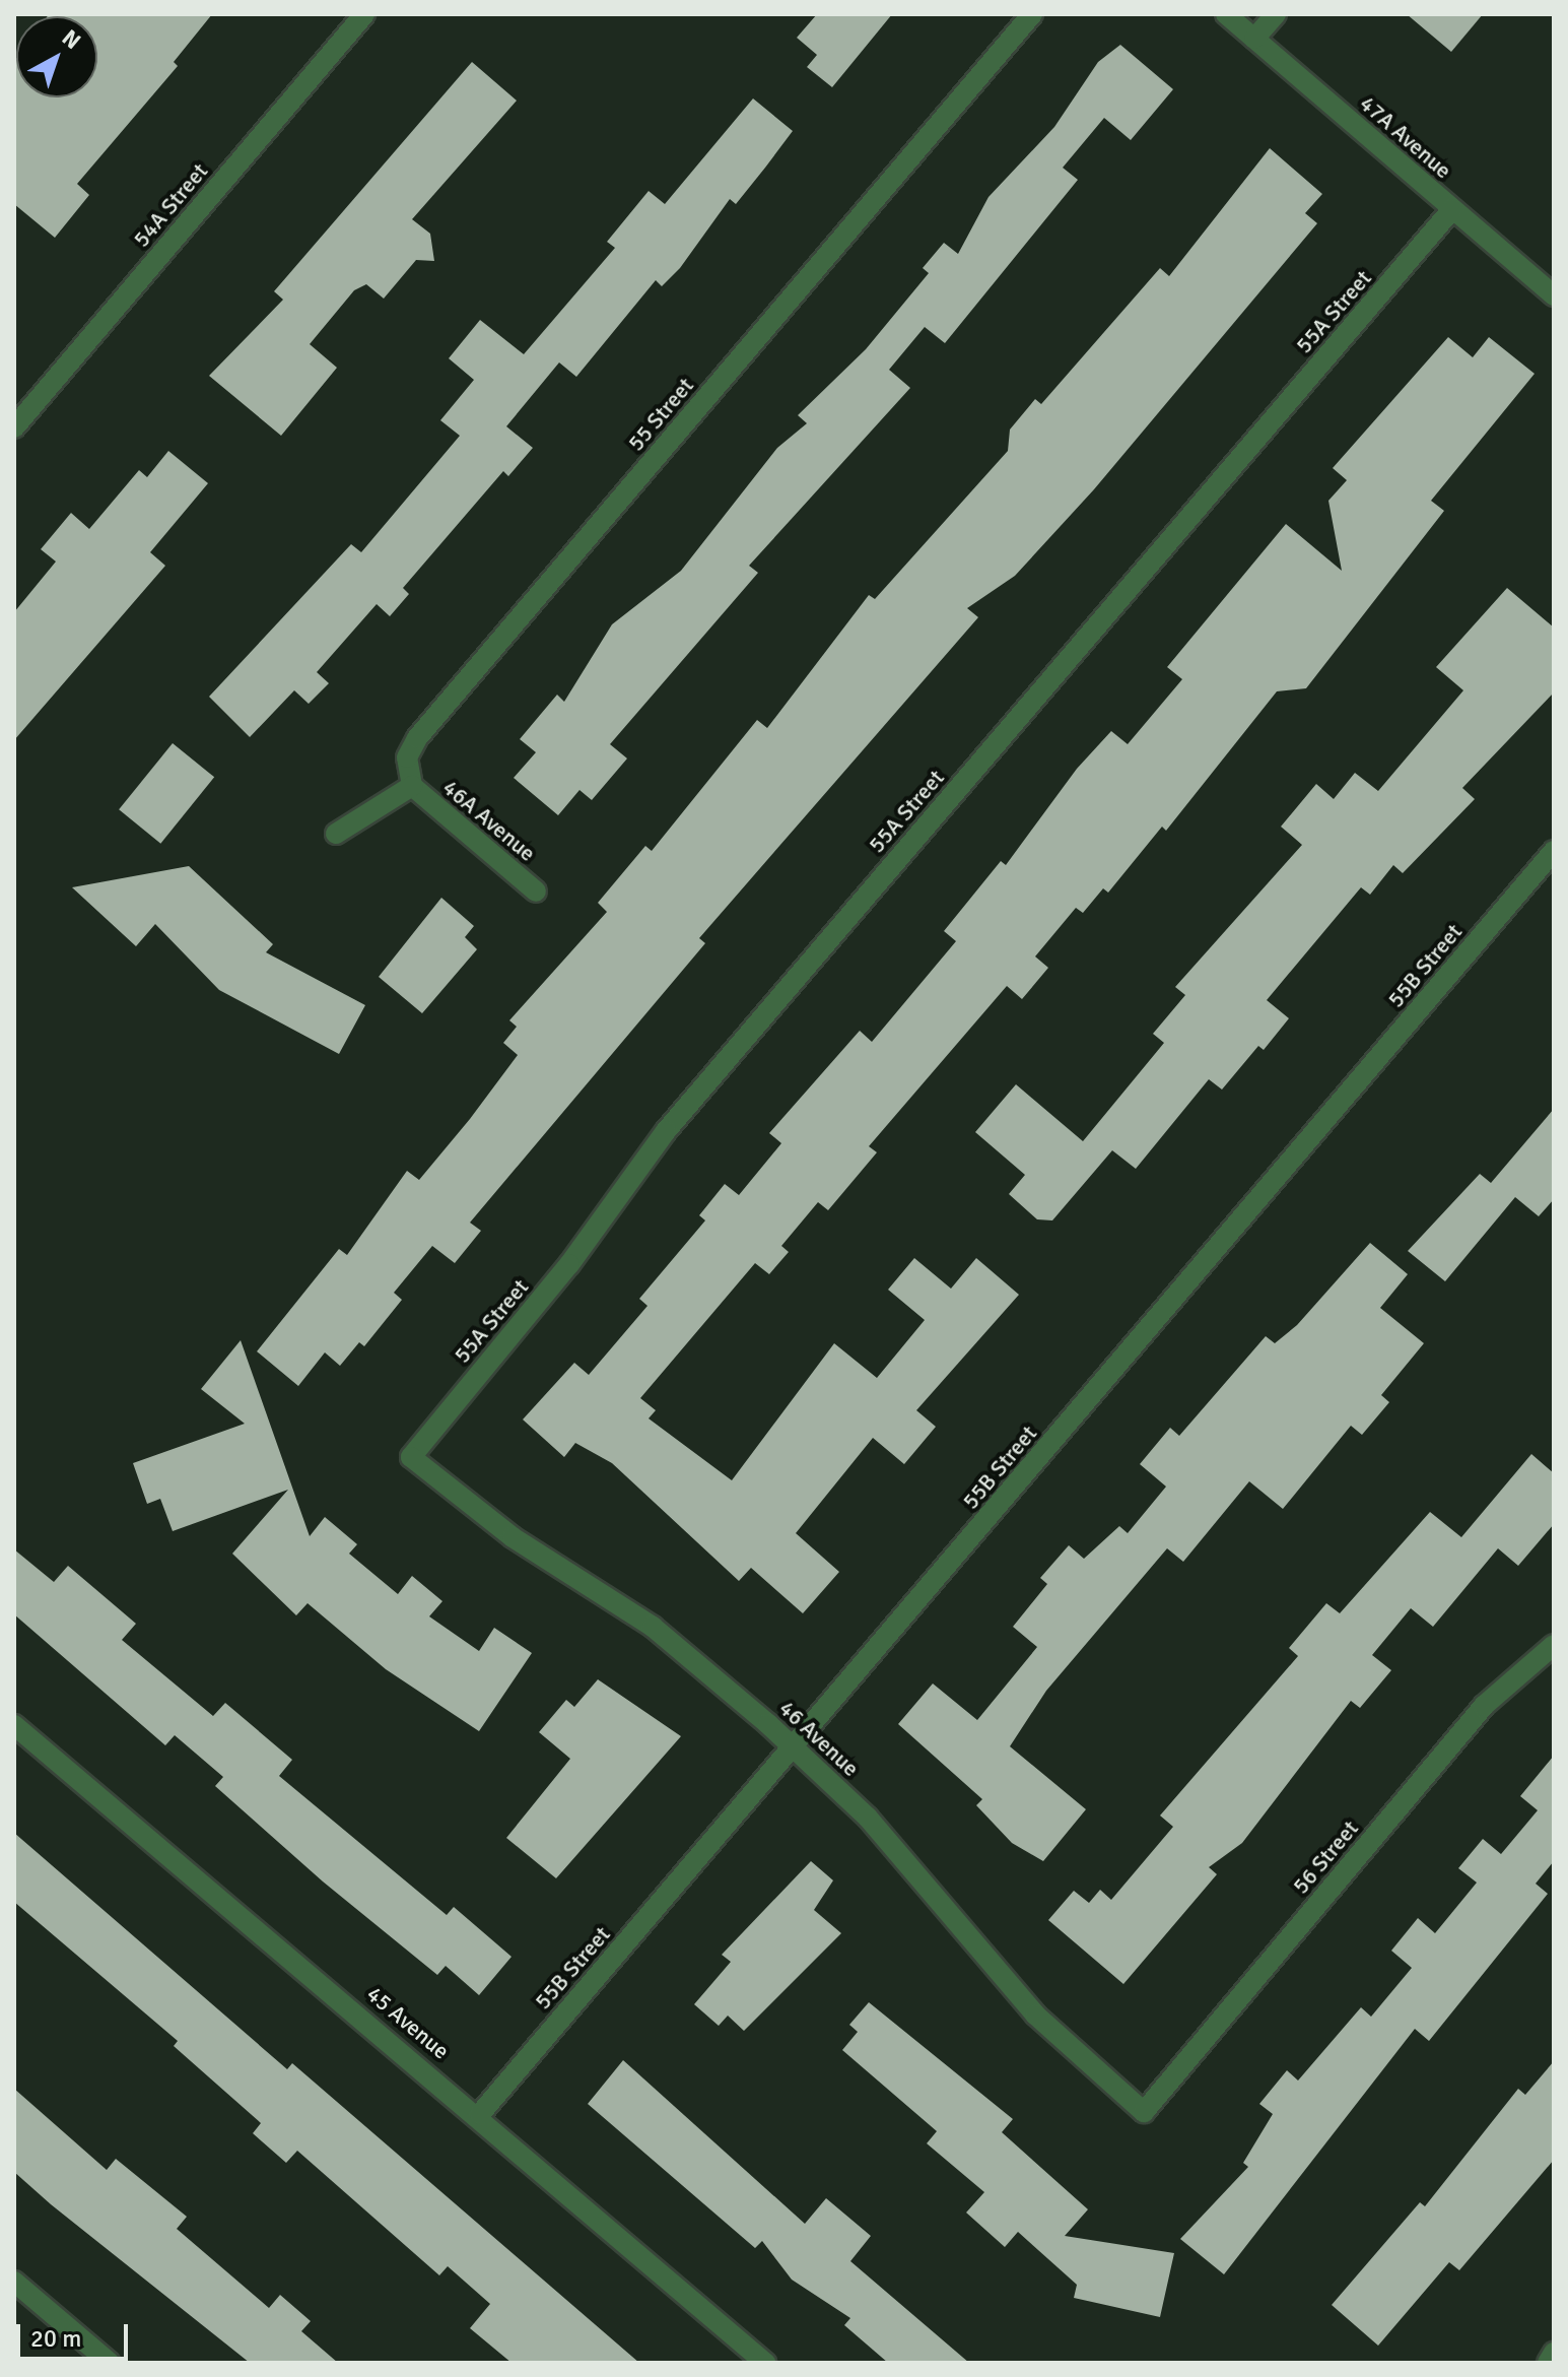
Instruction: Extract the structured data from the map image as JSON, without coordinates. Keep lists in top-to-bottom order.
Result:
{
  "streets": {
    "street": [
      "47A Avenue",
      "54A Street",
      "55A Street",
      "55 Street",
      "46A Avenue",
      "55B Street",
      "46 Avenue",
      "56 Street",
      "45 Avenue"
    ]
  },
  "crossings": [
    ["47A Avenue", "55A Street"],
    ["55A Street", "46 Avenue"],
    ["55 Street", "46A Avenue"],
    ["55B Street", "46 Avenue"],
    ["55B Street", "45 Avenue"],
    ["46 Avenue", "56 Street"]
  ],
  "scale_bar": "20 m",
  "north": "top right"
}
